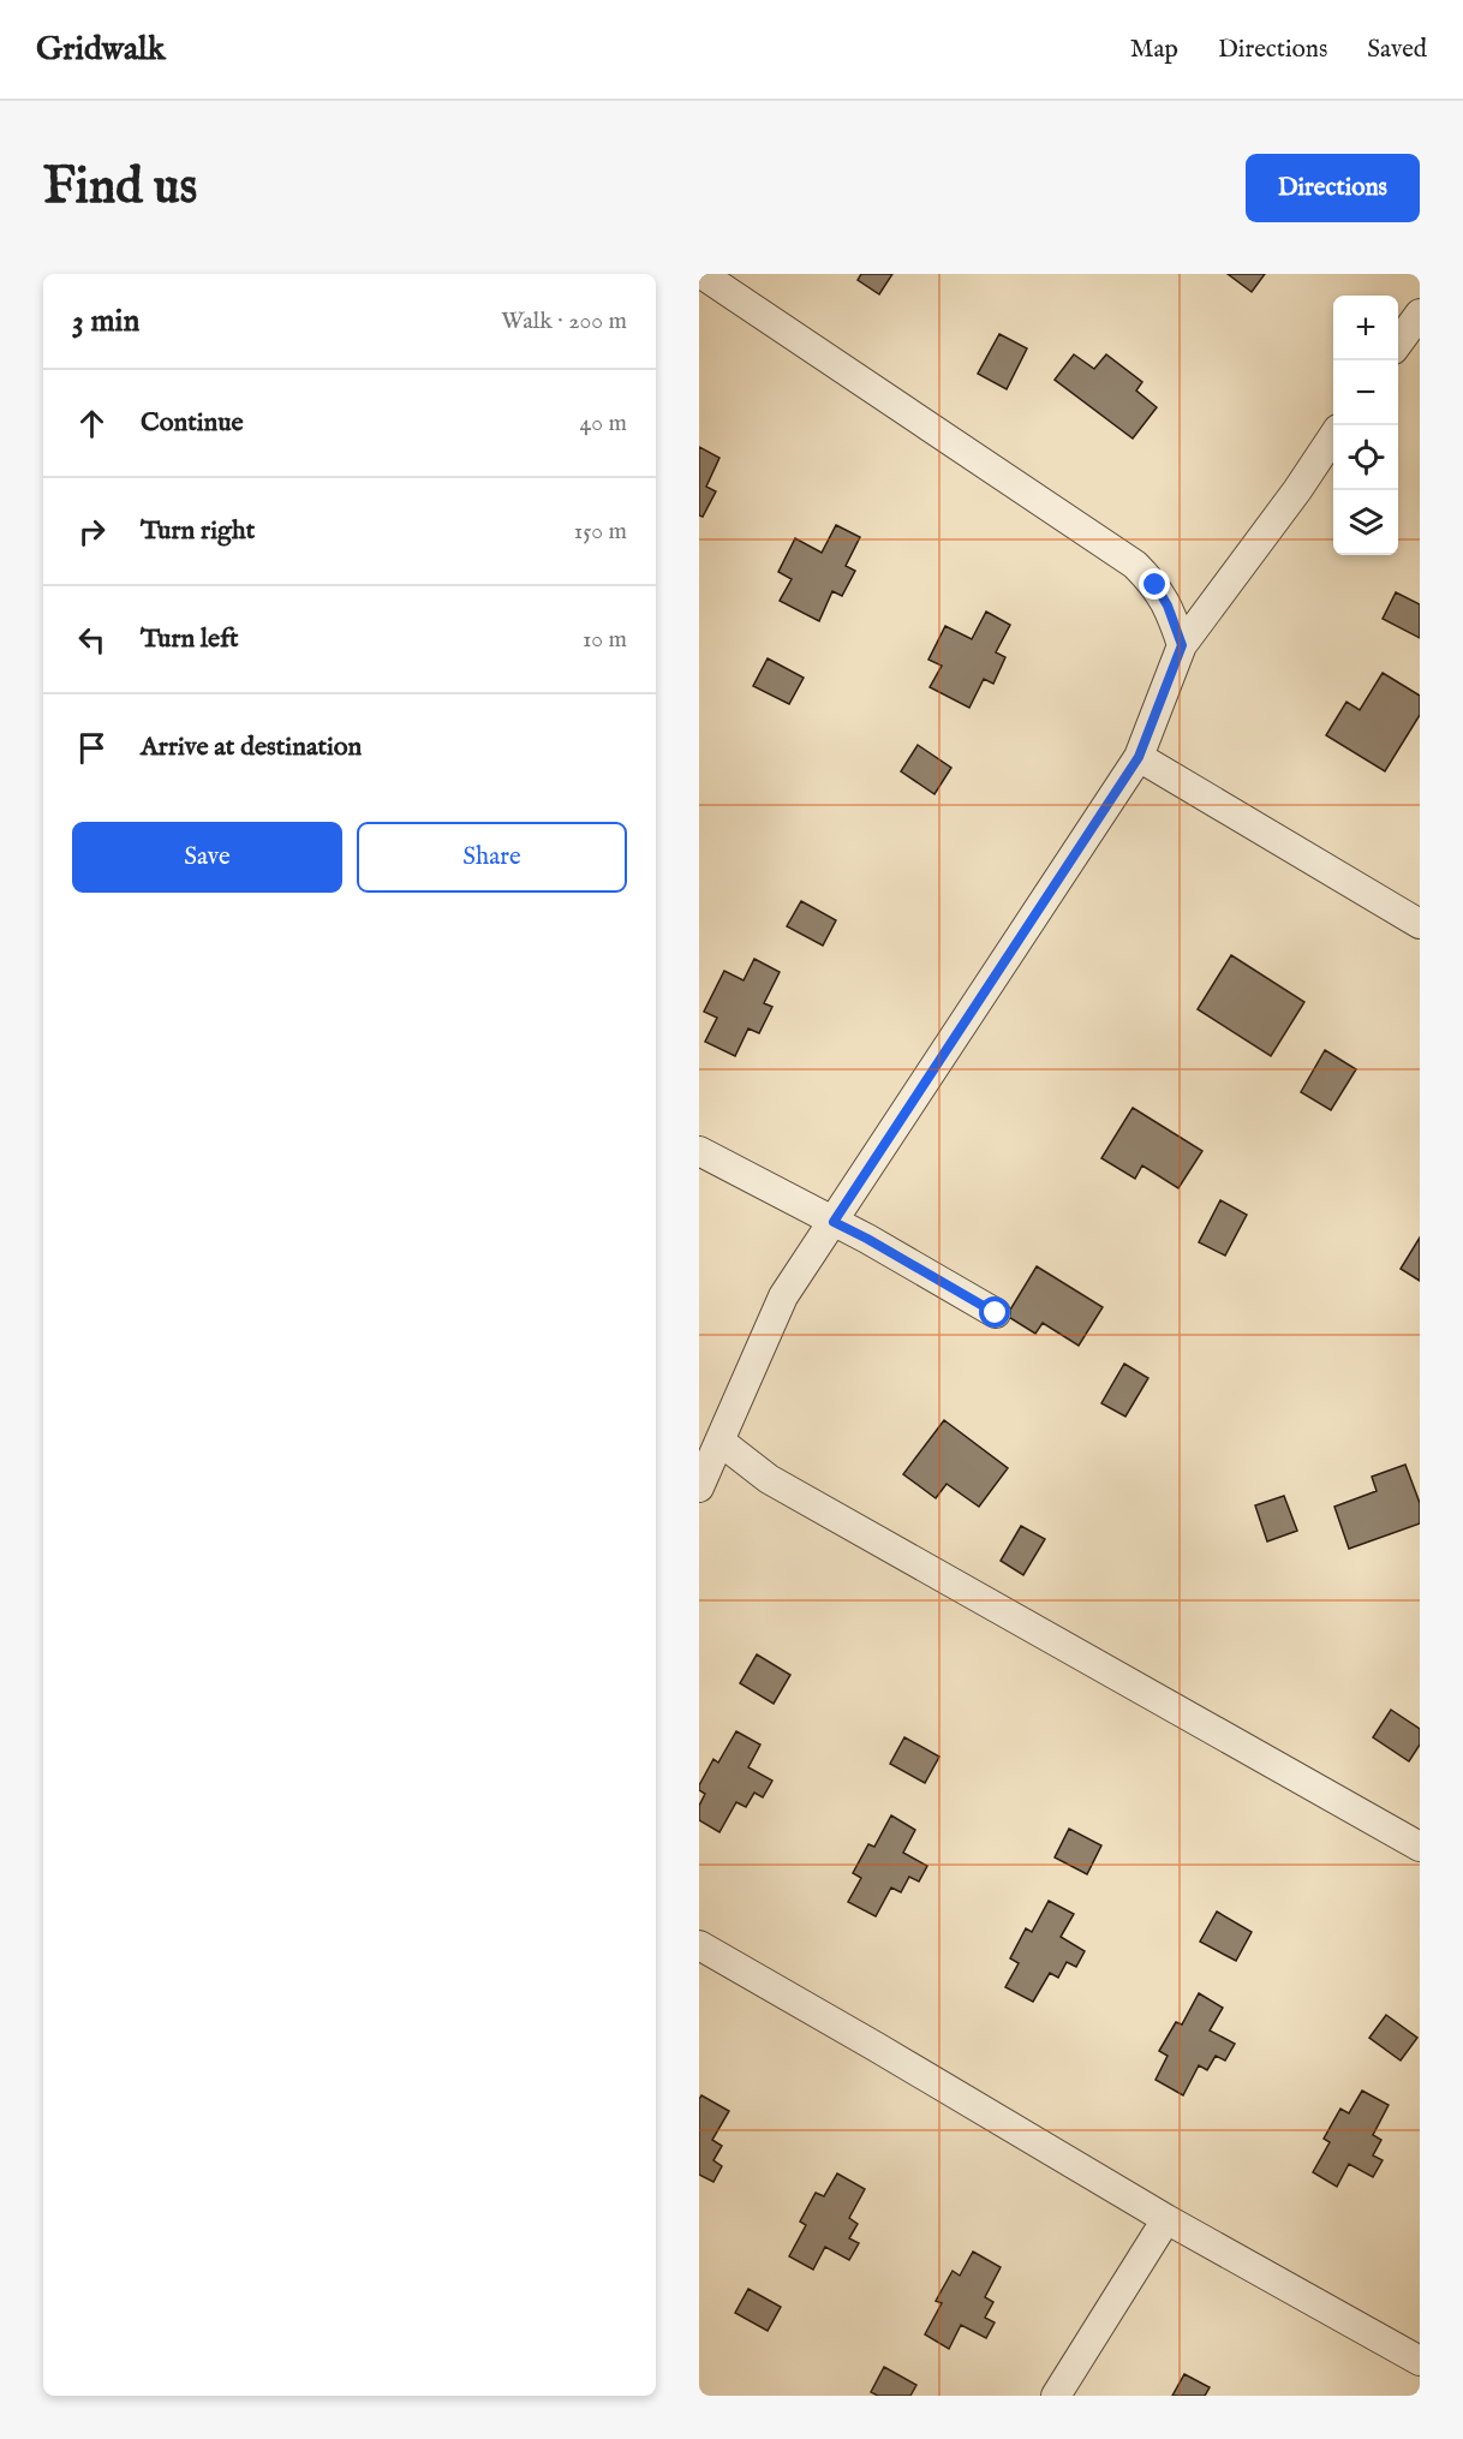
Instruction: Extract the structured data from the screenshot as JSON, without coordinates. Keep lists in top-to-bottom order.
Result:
{
  "page": {
    "header": "Gridwalk",
    "nav": ["Map", "Directions", "Saved"],
    "buttons": [
      "Directions",
      ["Save", "Share"]
    ],
    "title": "Find us",
    "heading": ["3 min", "Walk · 200 m"],
    "map_buttons": ["+", "−"],
    "list": [
      ["Continue", "40 m"],
      ["Turn right", "150 m"],
      ["Turn left", "10 m"],
      "Arrive at destination"
    ]
  }
}
